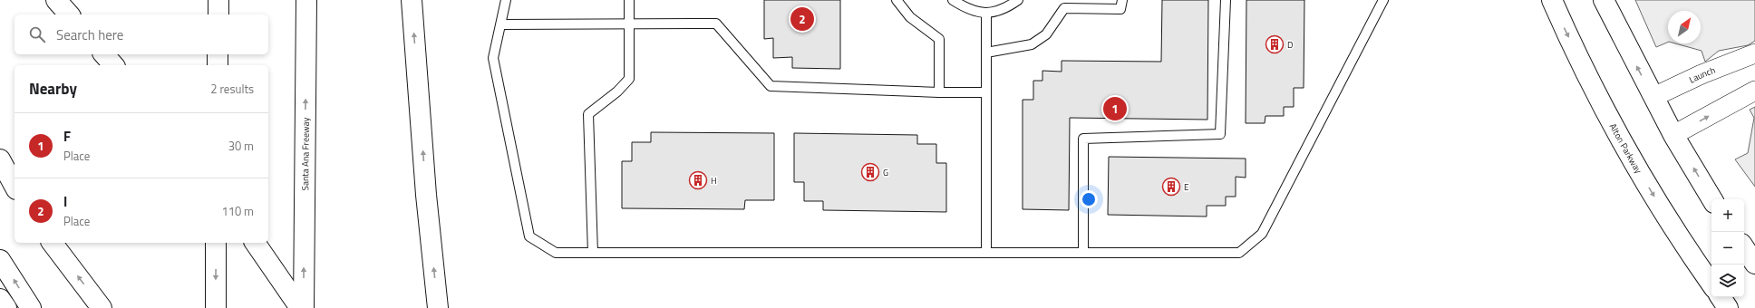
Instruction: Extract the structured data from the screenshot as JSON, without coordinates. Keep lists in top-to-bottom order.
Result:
{
  "streets": {
    "main road": ["Alton Parkway", "Santa Ana Freeway"],
    "street": ["Launch"]
  },
  "places": {
    "building": [
      "D",
      "G",
      "H",
      "E"
    ]
  },
  "north": "top right",
  "page": {
    "pins": ["2", "1"],
    "search": "Search here",
    "heading": ["Nearby", "2 results"],
    "list": [
      {
        "mark": "1",
        "name": "F",
        "note": "Place",
        "value": "30 m"
      },
      {
        "mark": "2",
        "name": "I",
        "note": "Place",
        "value": "110 m"
      }
    ],
    "map_buttons": ["+", "−"]
  }
}
